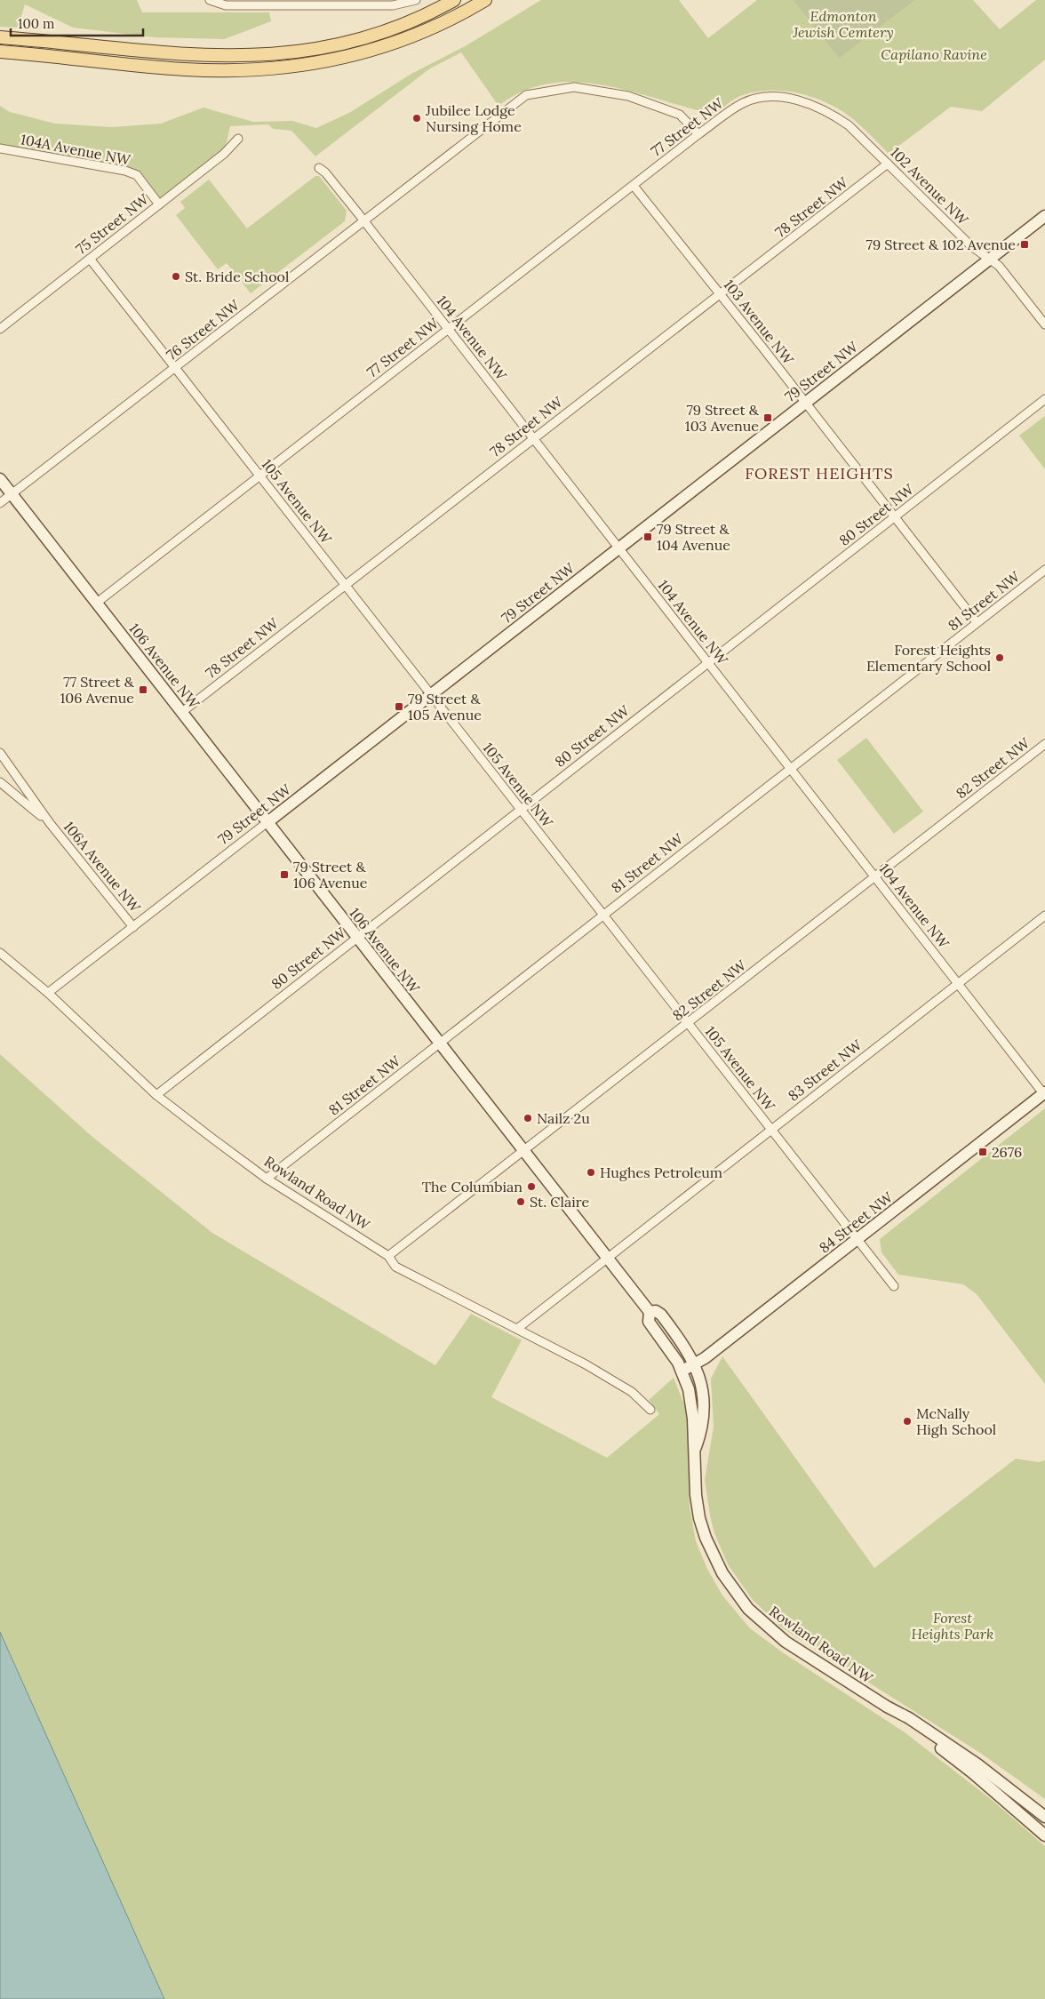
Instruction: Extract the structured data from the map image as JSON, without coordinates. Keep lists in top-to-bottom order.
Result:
{
  "streets": {
    "main road": [
      "79 Street NW",
      "106 Avenue NW",
      "Rowland Road NW",
      "84 Street NW"
    ],
    "street": [
      "77 Street NW",
      "104A Avenue NW",
      "102 Avenue NW",
      "78 Street NW",
      "75 Street NW",
      "103 Avenue NW",
      "76 Street NW",
      "104 Avenue NW",
      "105 Avenue NW",
      "80 Street NW",
      "81 Street NW",
      "82 Street NW",
      "106A Avenue NW",
      "83 Street NW"
    ]
  },
  "crossings": [
    ["77 Street NW", "102 Avenue NW"],
    ["77 Street NW", "103 Avenue NW"],
    ["77 Street NW", "76 Street NW"],
    ["77 Street NW", "104 Avenue NW"],
    ["77 Street NW", "105 Avenue NW"],
    ["77 Street NW", "106 Avenue NW"],
    ["104A Avenue NW", "75 Street NW"],
    ["102 Avenue NW", "78 Street NW"],
    ["102 Avenue NW", "79 Street NW"],
    ["78 Street NW", "103 Avenue NW"],
    ["78 Street NW", "104 Avenue NW"],
    ["78 Street NW", "105 Avenue NW"],
    ["78 Street NW", "106 Avenue NW"],
    ["75 Street NW", "105 Avenue NW"],
    ["103 Avenue NW", "79 Street NW"],
    ["103 Avenue NW", "80 Street NW"],
    ["103 Avenue NW", "81 Street NW"],
    ["76 Street NW", "104 Avenue NW"],
    ["76 Street NW", "105 Avenue NW"],
    ["76 Street NW", "106 Avenue NW"],
    ["104 Avenue NW", "79 Street NW"],
    ["104 Avenue NW", "80 Street NW"],
    ["104 Avenue NW", "81 Street NW"],
    ["104 Avenue NW", "82 Street NW"],
    ["104 Avenue NW", "83 Street NW"],
    ["104 Avenue NW", "84 Street NW"],
    ["79 Street NW", "105 Avenue NW"],
    ["79 Street NW", "106 Avenue NW"],
    ["79 Street NW", "106A Avenue NW"],
    ["79 Street NW", "Rowland Road NW"],
    ["105 Avenue NW", "80 Street NW"],
    ["105 Avenue NW", "81 Street NW"],
    ["105 Avenue NW", "82 Street NW"],
    ["105 Avenue NW", "83 Street NW"],
    ["105 Avenue NW", "84 Street NW"],
    ["80 Street NW", "106 Avenue NW"],
    ["80 Street NW", "Rowland Road NW"],
    ["81 Street NW", "106 Avenue NW"],
    ["81 Street NW", "Rowland Road NW"],
    ["106 Avenue NW", "82 Street NW"],
    ["106 Avenue NW", "83 Street NW"],
    ["106 Avenue NW", "Rowland Road NW"],
    ["106 Avenue NW", "84 Street NW"],
    ["82 Street NW", "Rowland Road NW"],
    ["83 Street NW", "Rowland Road NW"],
    ["Rowland Road NW", "84 Street NW"]
  ],
  "districts": ["FOREST HEIGHTS"],
  "parks": ["Edmonton Jewish Cemtery", "Capilano Ravine", "Forest Heights Park"],
  "places": {
    "other": [
      "Jubilee Lodge Nursing Home",
      "St. Bride School",
      "Forest Heights Elementary School",
      "Nailz 2u",
      "Hughes Petroleum",
      "The Columbian",
      "St. Claire",
      "McNally High School"
    ],
    "transit": [
      "79 Street & 102 Avenue",
      "79 Street & 103 Avenue",
      "79 Street & 104 Avenue",
      "77 Street & 106 Avenue",
      "79 Street & 105 Avenue",
      "79 Street & 106 Avenue",
      "2676"
    ]
  },
  "scale_bar": "100 m"
}
